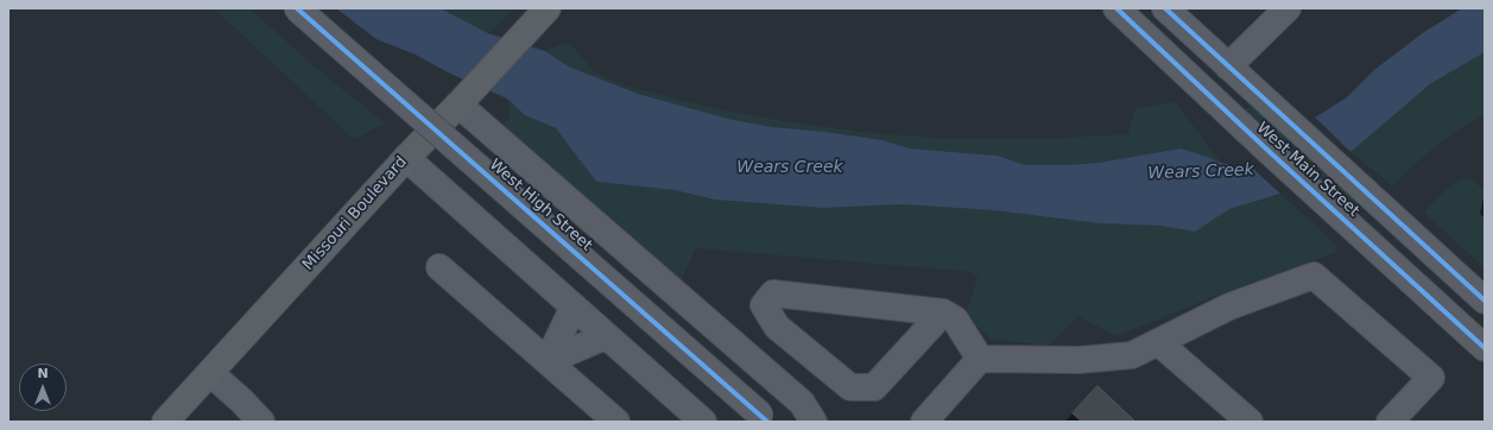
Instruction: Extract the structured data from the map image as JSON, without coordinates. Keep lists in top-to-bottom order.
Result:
{
  "streets": {
    "main road": ["Missouri Boulevard"],
    "street": ["West Main Street", "West High Street"]
  },
  "water": ["Wears Creek"],
  "north": "top"
}
